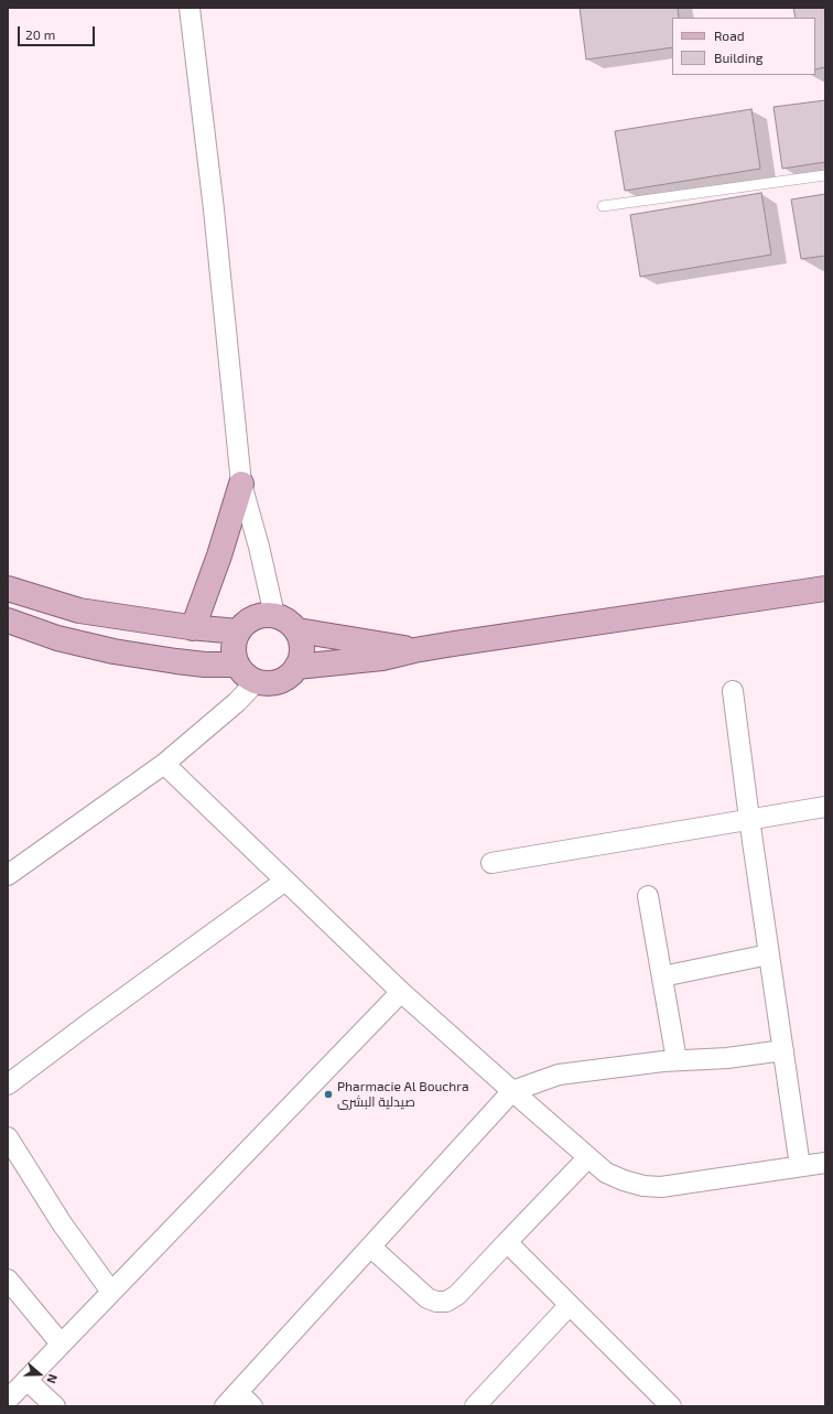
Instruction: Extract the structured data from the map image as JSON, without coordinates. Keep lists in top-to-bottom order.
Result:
{
  "places": ["Pharmacie Al Bouchra صيدلية البشرى"],
  "legend": ["Road", "Building"],
  "scale_bar": "20 m",
  "north": "right"
}
